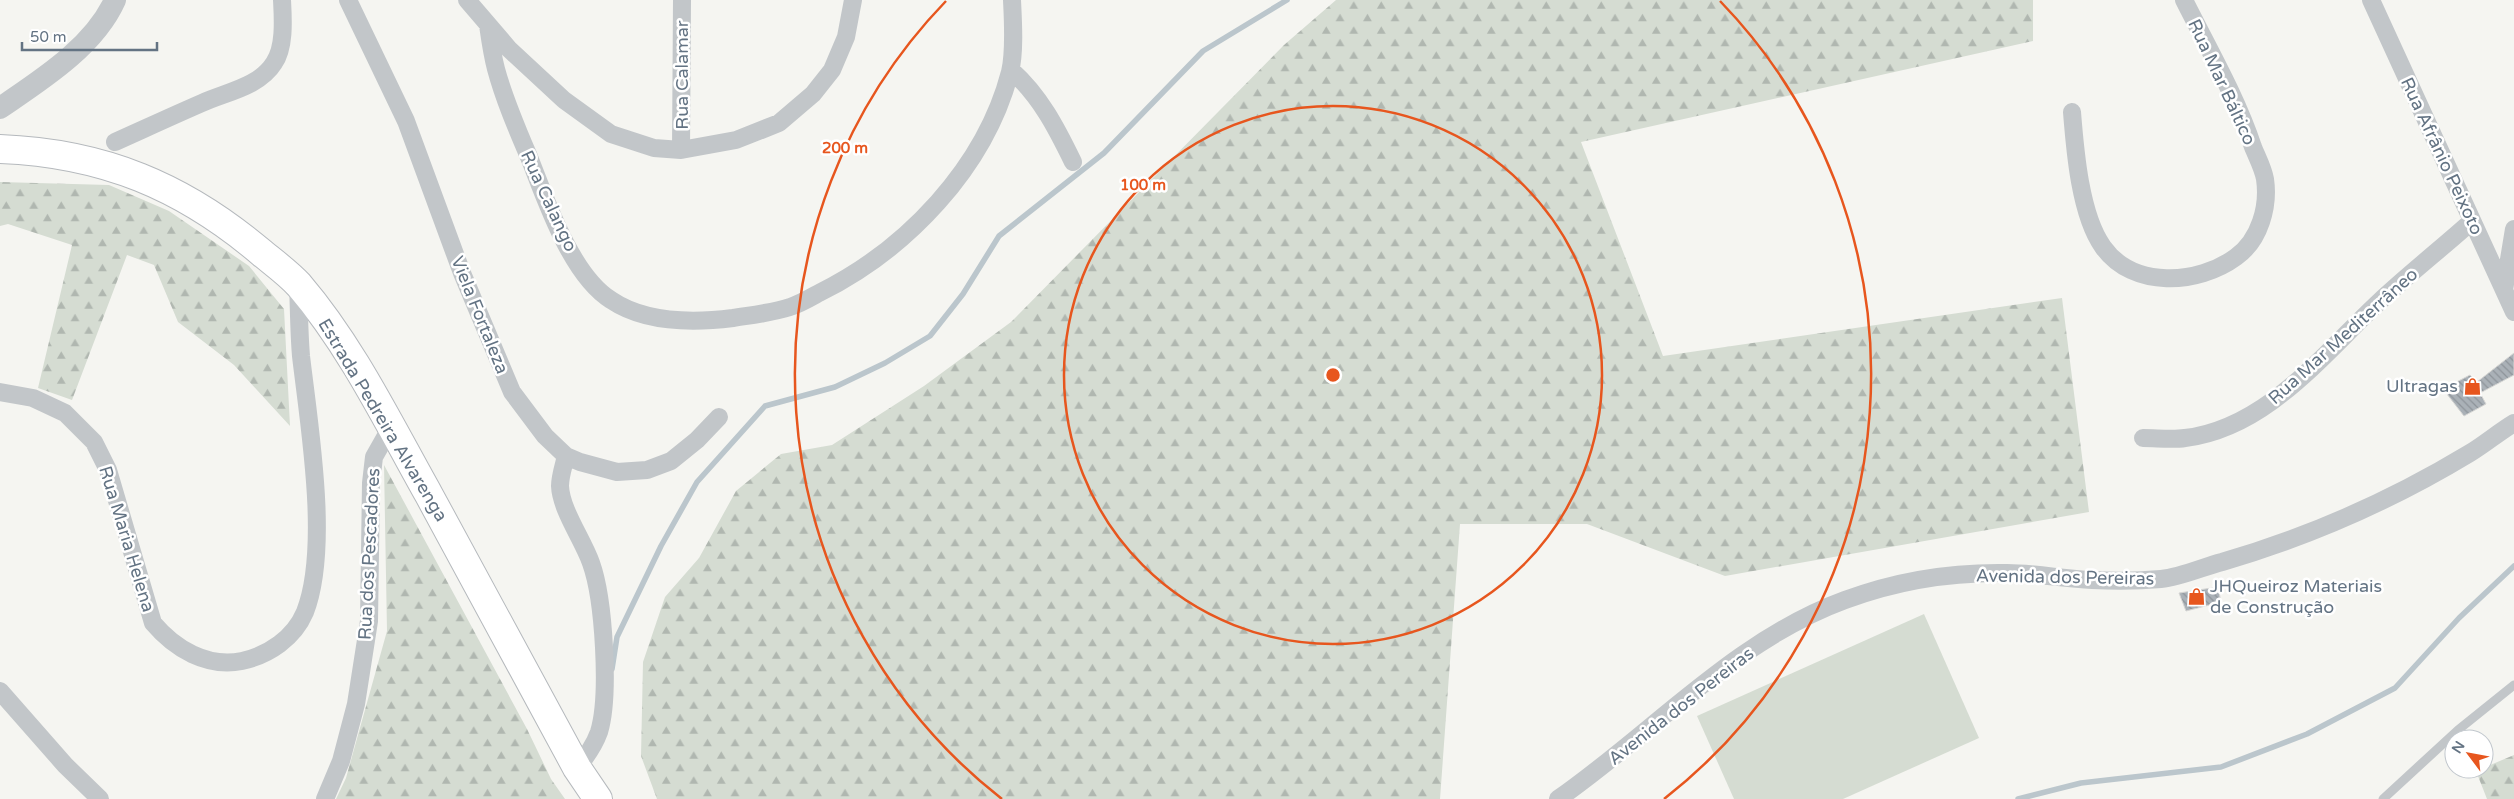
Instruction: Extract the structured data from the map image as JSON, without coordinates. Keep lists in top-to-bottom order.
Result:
{
  "streets": {
    "main road": ["Estrada Pedreira Alvarenga"],
    "street": [
      "Rua Calamar",
      "Rua Mar Báltico",
      "Rua Afrânio Peixoto",
      "Rua Calango",
      "Viela Fortaleza",
      "Rua Mar Mediterrâneo",
      "Rua Maria Helena",
      "Rua dos Pescadores",
      "Avenida dos Pereiras"
    ]
  },
  "crossings": [
    ["Rua Afrânio Peixoto", "Rua Mar Mediterrâneo"],
    ["Estrada Pedreira Alvarenga", "Rua Maria Helena"],
    ["Estrada Pedreira Alvarenga", "Rua dos Pescadores"]
  ],
  "places": {
    "shop": ["Ultragas", "JHQueiroz Materiais de Construção"]
  },
  "scale_bar": "50 m",
  "north": "top left",
  "rings": ["200 m", "100 m"]
}
